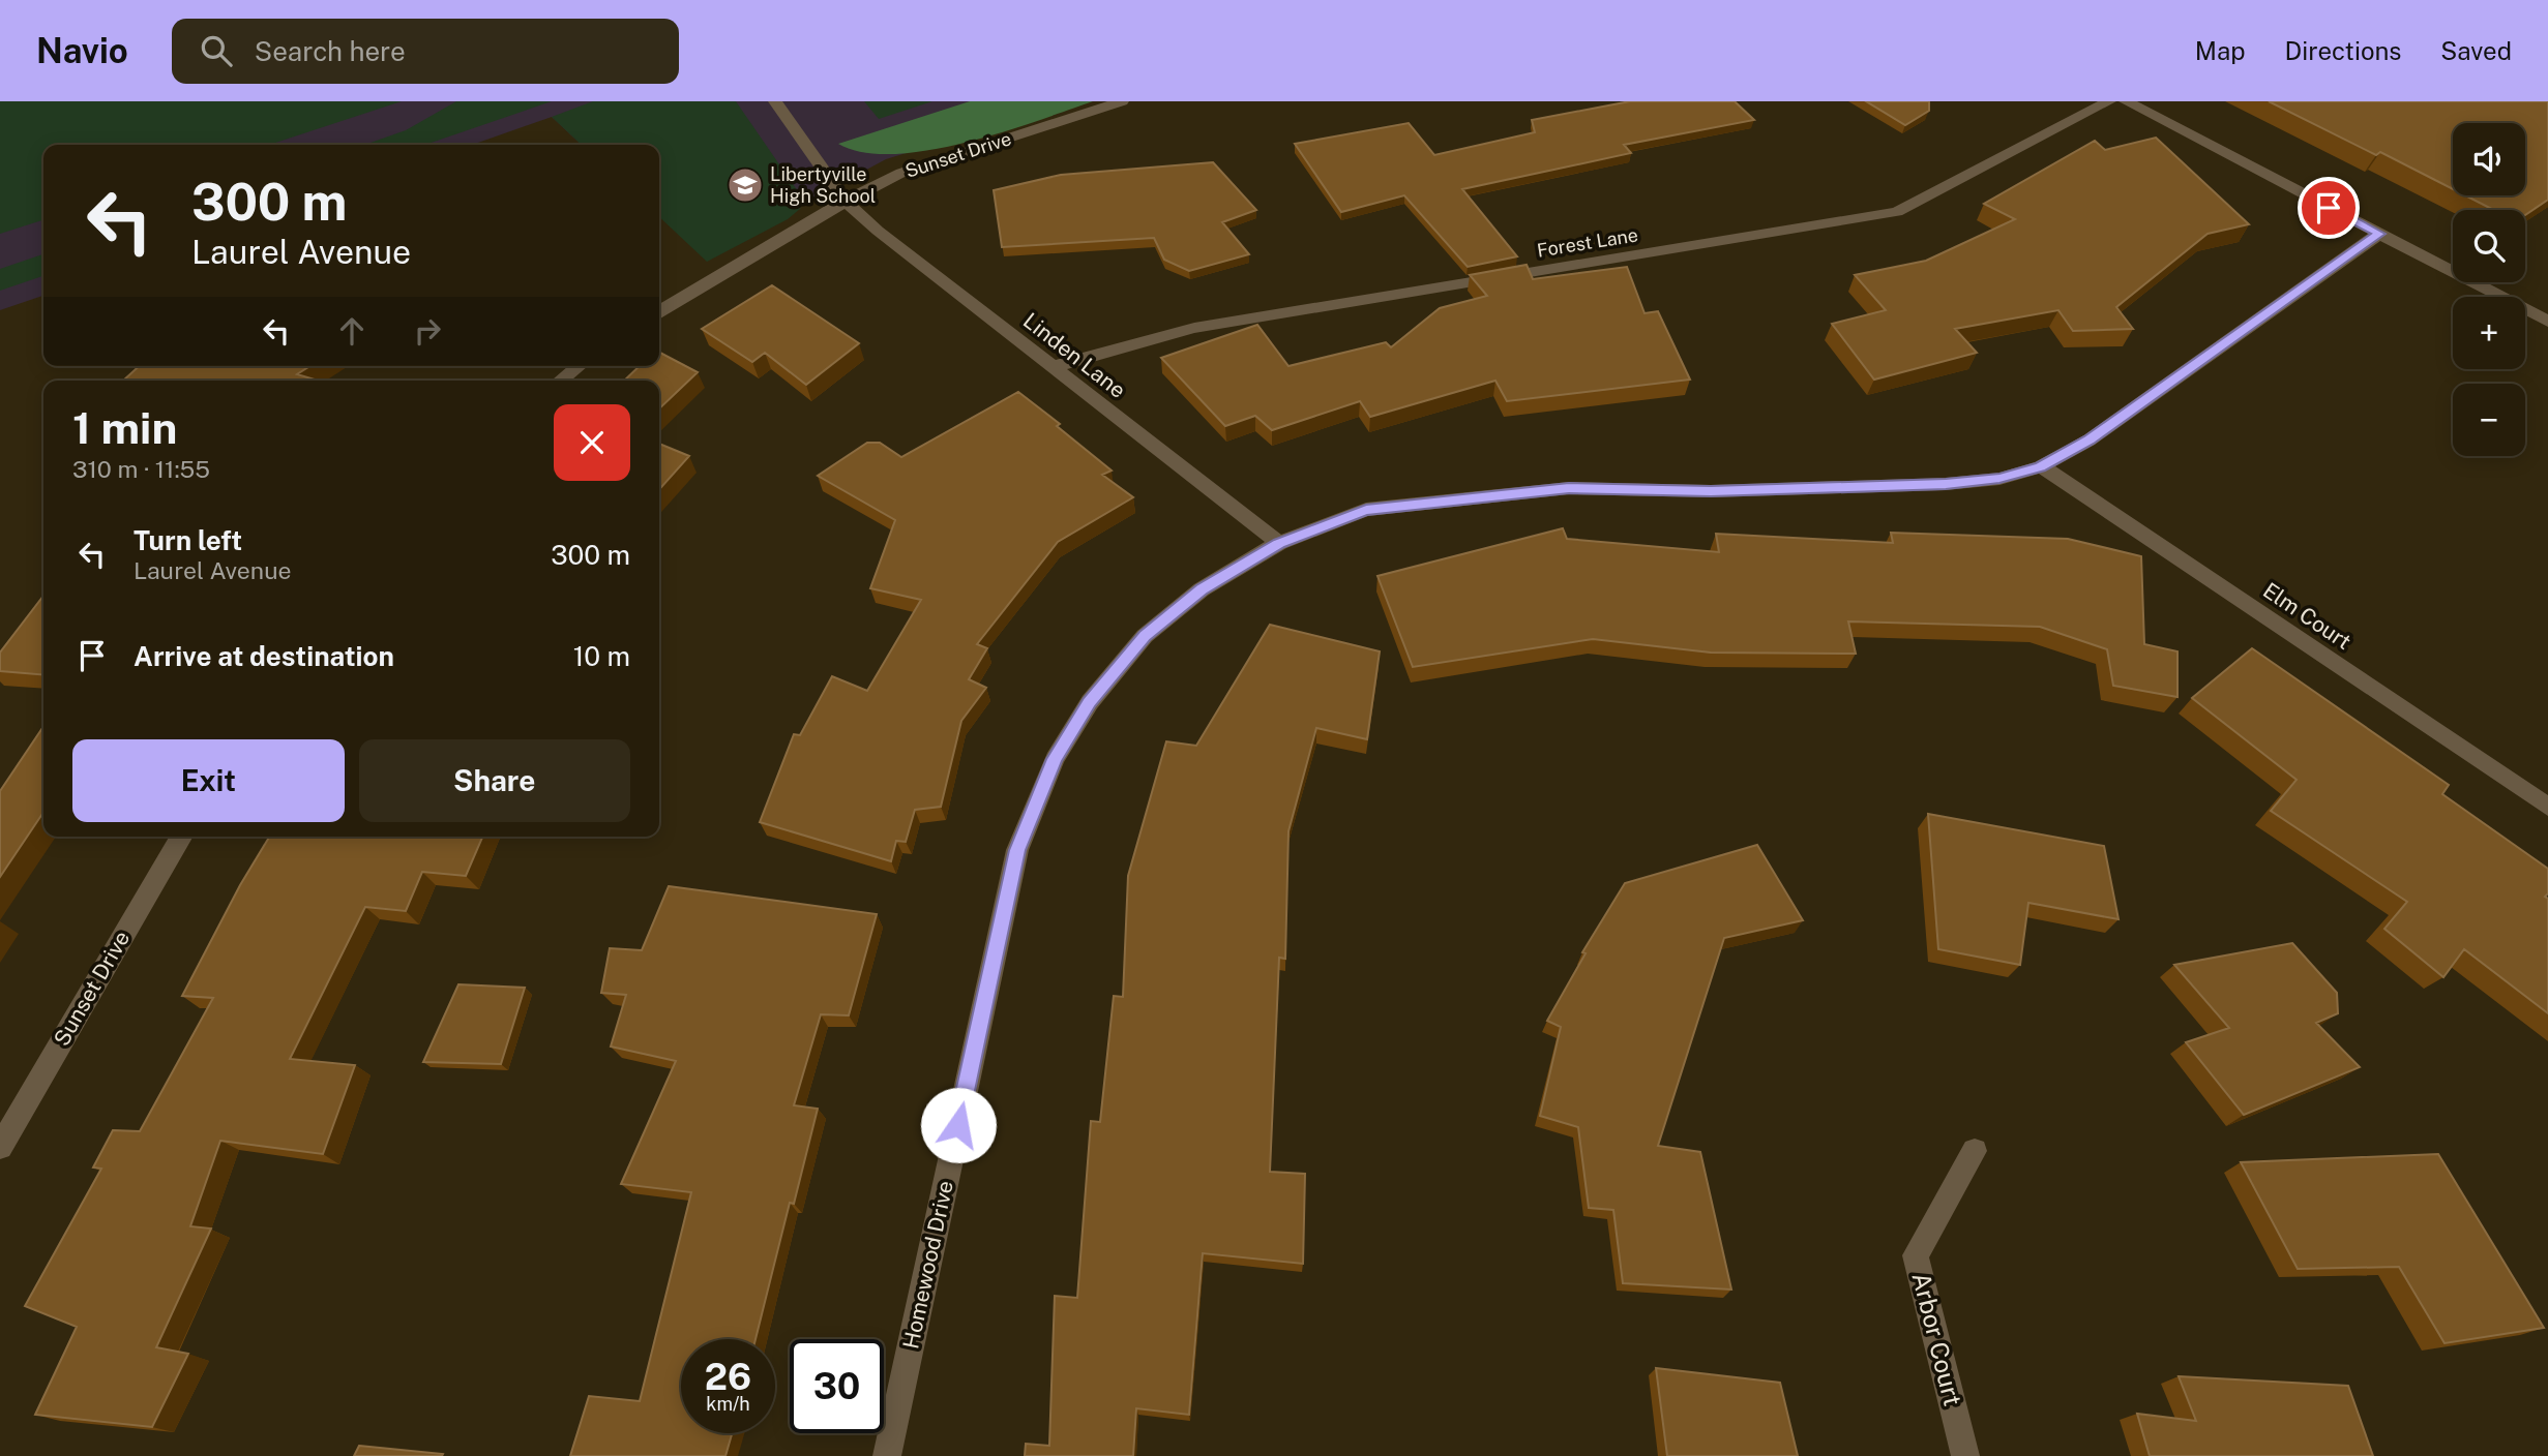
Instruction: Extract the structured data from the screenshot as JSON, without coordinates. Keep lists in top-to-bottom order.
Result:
{
  "streets": {
    "street": [
      "Sunset Drive",
      "Forest Lane",
      "Linden Lane",
      "Elm Court",
      "Homewood Drive",
      "Arbor Court"
    ]
  },
  "crossings": [
    ["Sunset Drive", "Linden Lane"],
    ["Forest Lane", "Linden Lane"],
    ["Linden Lane", "Homewood Drive"],
    ["Elm Court", "Homewood Drive"]
  ],
  "places": {
    "school or university": ["Libertyville High School"]
  },
  "page": {
    "header": "Navio",
    "search": "Search here",
    "nav": ["Map", "Directions", "Saved"],
    "map_buttons": ["+", "−"],
    "turn": ["300 m", "Laurel Avenue"],
    "heading": ["1 min", "310 m · 11:55"],
    "list": [
      {
        "name": "Turn left",
        "note": "Laurel Avenue",
        "value": "300 m"
      },
      {
        "name": "Arrive at destination",
        "value": "10 m"
      }
    ],
    "buttons": ["Exit", "Share"],
    "speed": "26 km/h",
    "limit": "30"
  }
}
